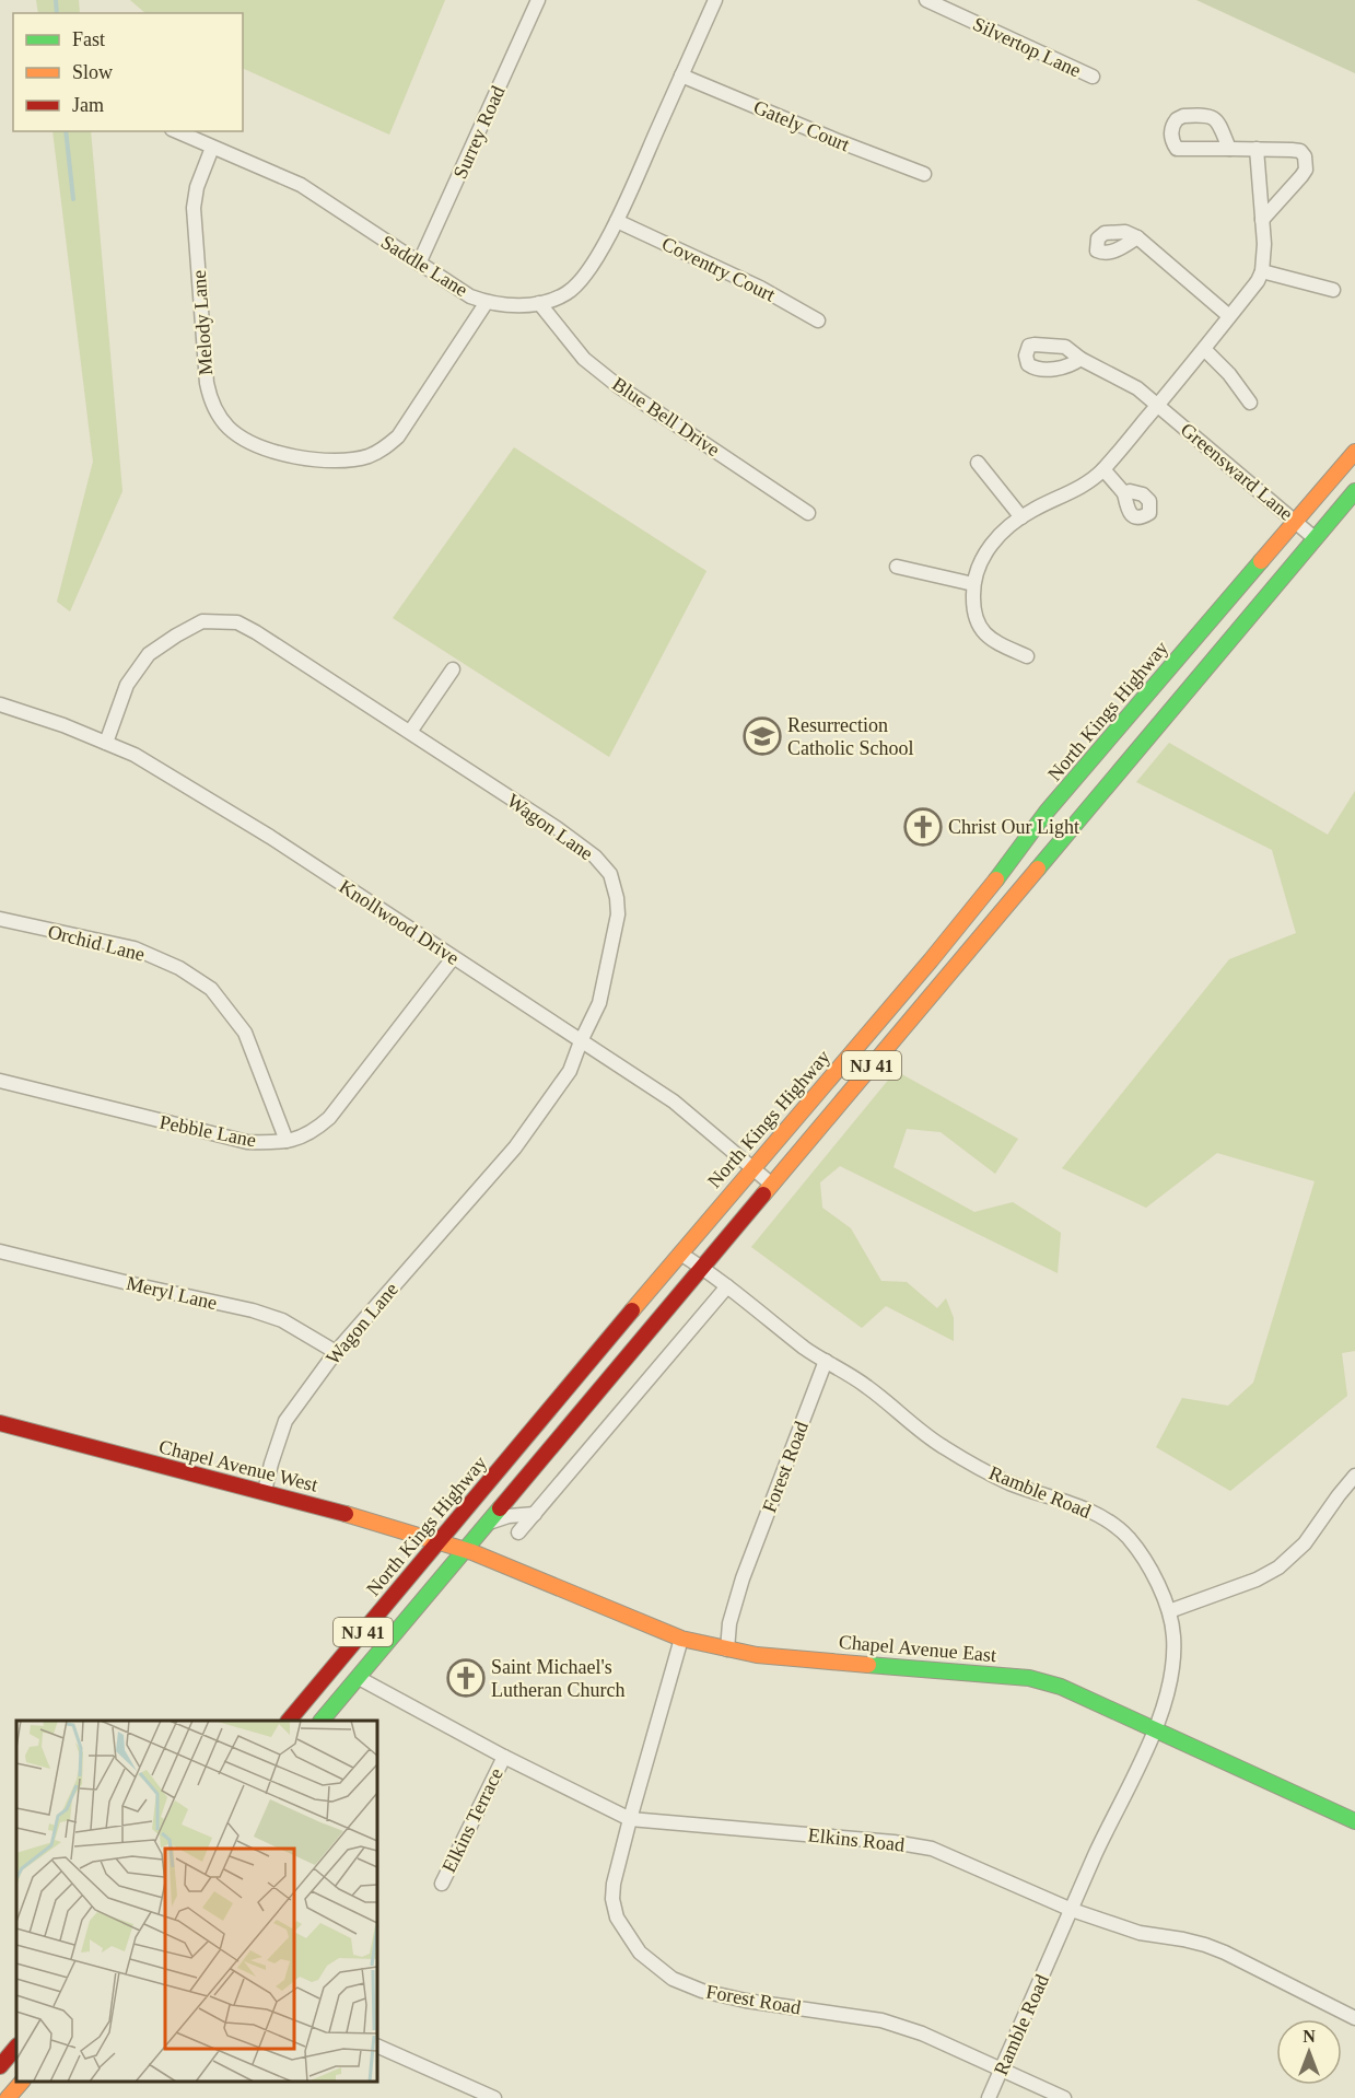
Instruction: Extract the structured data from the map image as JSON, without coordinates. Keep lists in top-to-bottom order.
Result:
{
  "streets": {
    "main road": [
      "North Kings Highway",
      "NJ 41",
      "Chapel Avenue West",
      "Chapel Avenue East"
    ],
    "street": [
      "Silvertop Lane",
      "Gately Court",
      "Surrey Road",
      "Saddle Lane",
      "Coventry Court",
      "Melody Lane",
      "Blue Bell Drive",
      "Greensward Lane",
      "Wagon Lane",
      "Knollwood Drive",
      "Orchid Lane",
      "Pebble Lane",
      "Meryl Lane",
      "Forest Road",
      "Ramble Road",
      "Elkins Terrace",
      "Elkins Road"
    ]
  },
  "crossings": [
    ["Gately Court", "Saddle Lane"],
    ["Surrey Road", "Saddle Lane"],
    ["Saddle Lane", "Coventry Court"],
    ["Saddle Lane", "Melody Lane"],
    ["Saddle Lane", "Blue Bell Drive"],
    ["Greensward Lane", "North Kings Highway"],
    ["Greensward Lane", "NJ 41"],
    ["North Kings Highway", "Knollwood Drive"],
    ["North Kings Highway", "Chapel Avenue West"],
    ["North Kings Highway", "Ramble Road"],
    ["Wagon Lane", "Knollwood Drive"],
    ["Wagon Lane", "Meryl Lane"],
    ["Wagon Lane", "Chapel Avenue West"],
    ["Knollwood Drive", "NJ 41"],
    ["Knollwood Drive", "Pebble Lane"],
    ["Orchid Lane", "Pebble Lane"],
    ["NJ 41", "Chapel Avenue West"],
    ["NJ 41", "Ramble Road"],
    ["NJ 41", "Chapel Avenue East"],
    ["NJ 41", "Elkins Road"],
    ["Chapel Avenue West", "Chapel Avenue East"],
    ["Forest Road", "Ramble Road"],
    ["Forest Road", "Chapel Avenue East"],
    ["Forest Road", "Elkins Road"],
    ["Ramble Road", "Chapel Avenue East"],
    ["Ramble Road", "Elkins Road"],
    ["Elkins Terrace", "Elkins Road"]
  ],
  "places": {
    "school or university": ["Resurrection Catholic School"],
    "church": ["Christ Our Light", "Saint Michael's Lutheran Church"]
  },
  "legend": ["Fast", "Slow", "Jam"],
  "north": "top"
}
